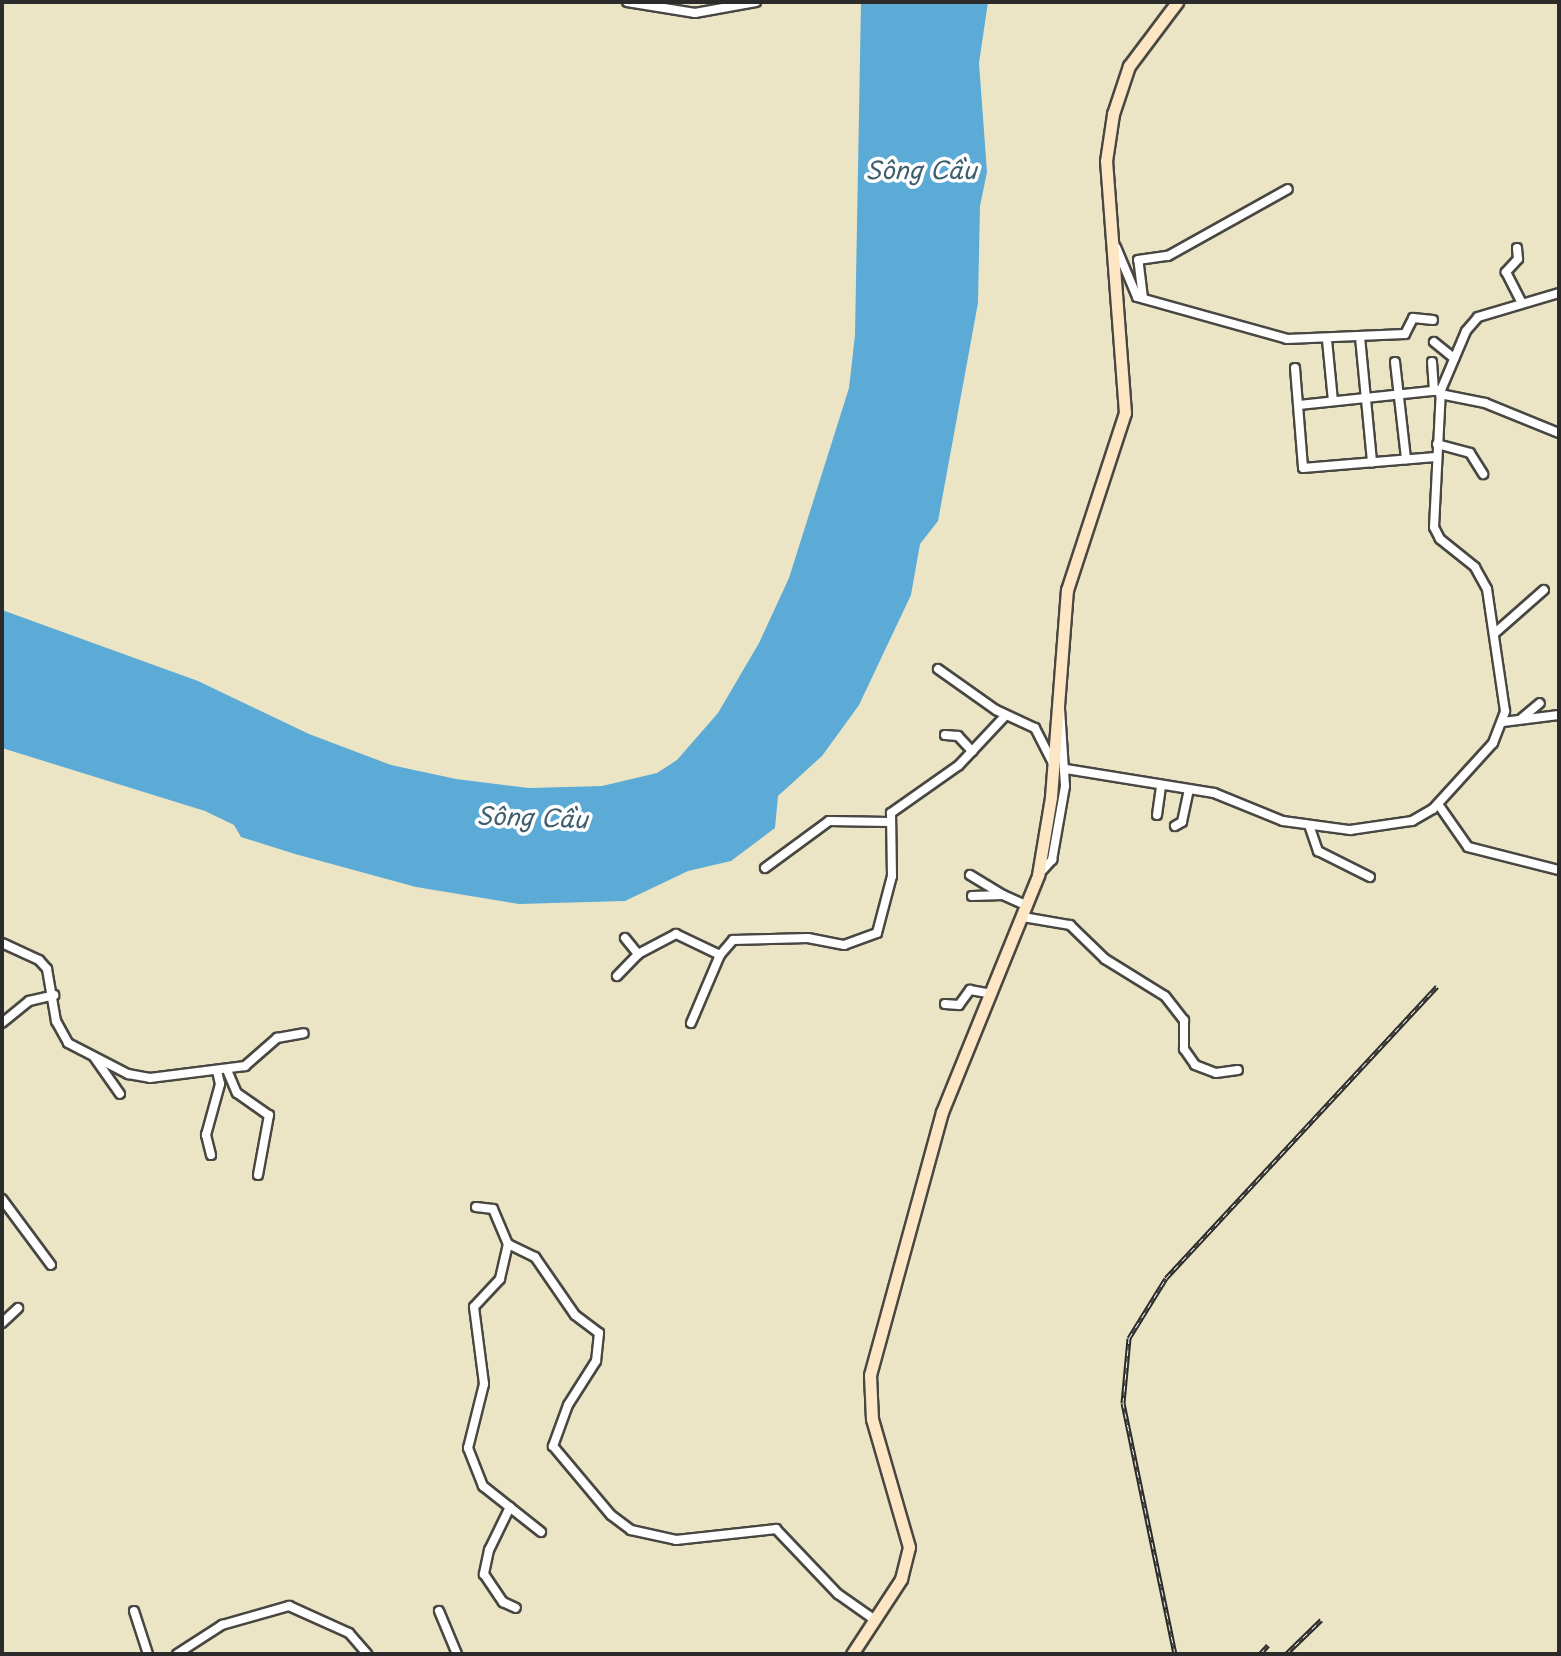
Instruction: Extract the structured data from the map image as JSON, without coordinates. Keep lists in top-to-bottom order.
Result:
{
  "water": ["Sông Cầu"]
}
